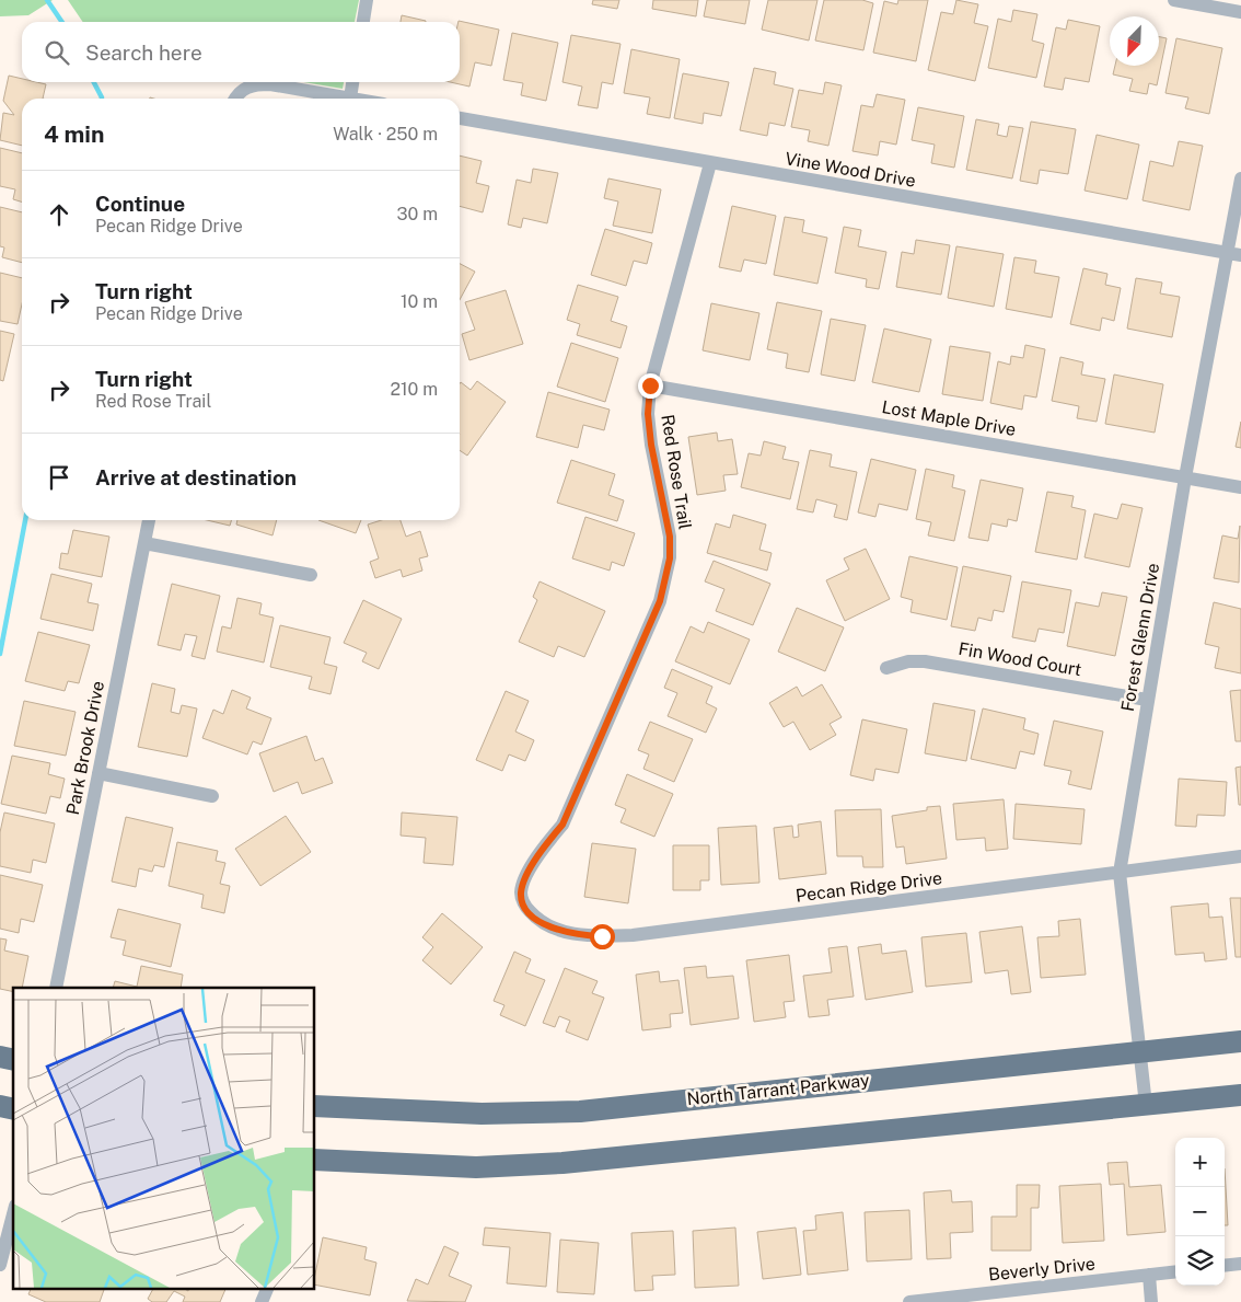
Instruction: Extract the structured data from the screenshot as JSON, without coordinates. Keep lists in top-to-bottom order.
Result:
{
  "streets": {
    "main road": ["North Tarrant Parkway"],
    "street": [
      "Vine Wood Drive",
      "Lost Maple Drive",
      "Red Rose Trail",
      "Forest Glenn Drive",
      "Fin Wood Court",
      "Park Brook Drive",
      "Pecan Ridge Drive",
      "Beverly Drive"
    ]
  },
  "crossings": [
    ["Vine Wood Drive", "Red Rose Trail"],
    ["Vine Wood Drive", "Forest Glenn Drive"],
    ["Lost Maple Drive", "Red Rose Trail"],
    ["Lost Maple Drive", "Forest Glenn Drive"],
    ["Red Rose Trail", "Pecan Ridge Drive"],
    ["Forest Glenn Drive", "Fin Wood Court"],
    ["Forest Glenn Drive", "Pecan Ridge Drive"],
    ["Forest Glenn Drive", "North Tarrant Parkway"]
  ],
  "north": "bottom left",
  "page": {
    "search": "Search here",
    "heading": ["4 min", "Walk · 250 m"],
    "list": [
      ["Continue", "Pecan Ridge Drive", "30 m"],
      ["Turn right", "Pecan Ridge Drive", "10 m"],
      ["Turn right", "Red Rose Trail", "210 m"],
      "Arrive at destination"
    ],
    "map_buttons": ["+", "−"]
  }
}
